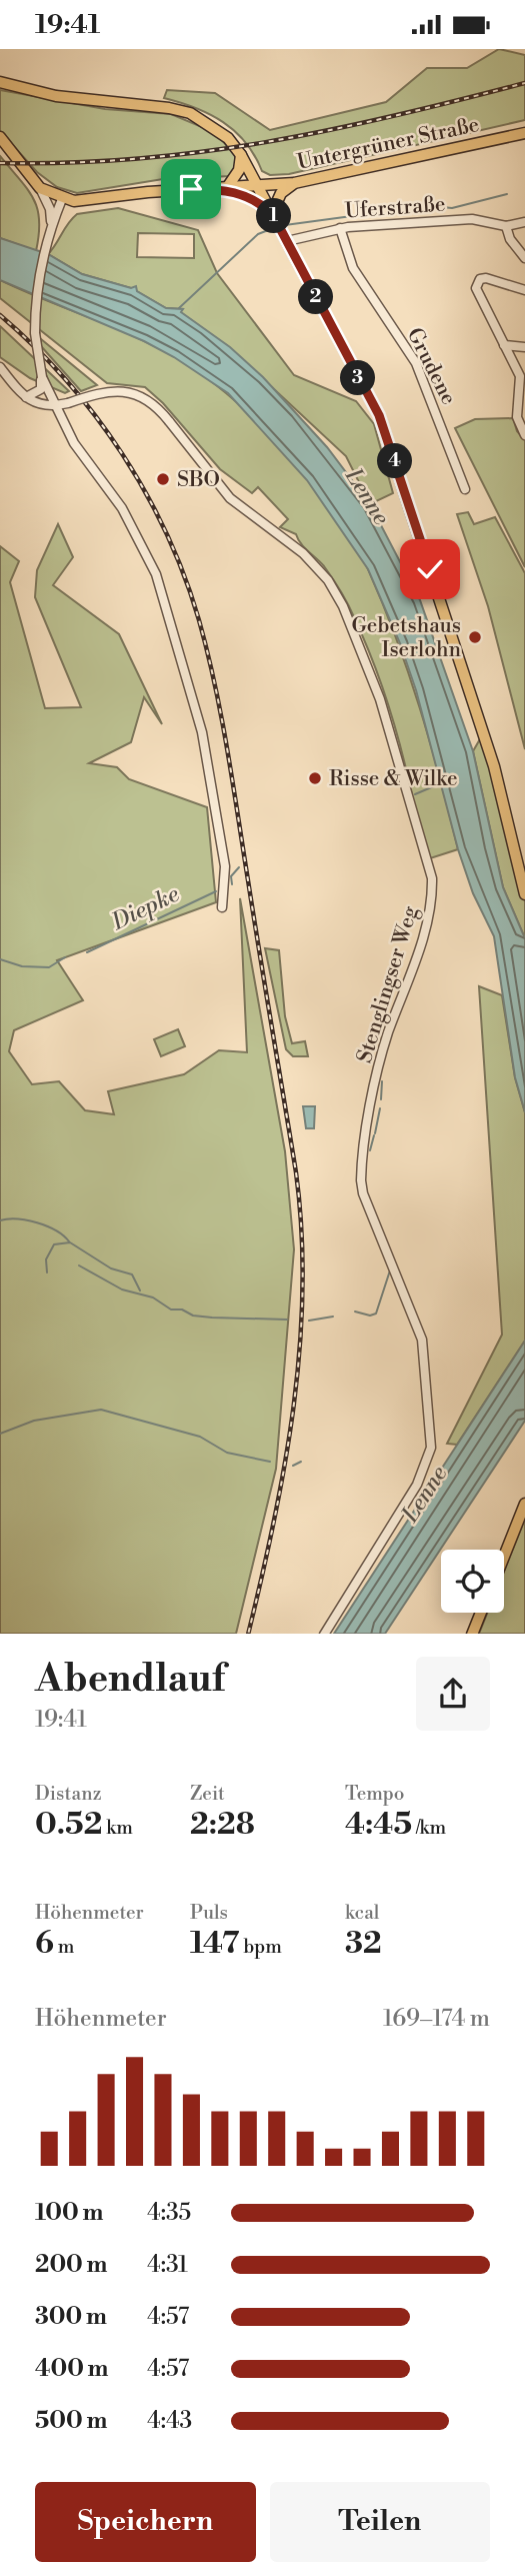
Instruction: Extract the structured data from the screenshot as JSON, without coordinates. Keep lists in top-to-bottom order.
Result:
{
  "streets": {
    "main road": ["Untergrüner Straße"],
    "street": ["Uferstraße", "Grudene", "Stenglingser Weg"]
  },
  "crossings": [
    ["Uferstraße", "Grudene"]
  ],
  "water": ["Lenne", "Diepke"],
  "places": ["SBO", "Gebetshaus Iserlohn", "Risse & Wilke"],
  "page": {
    "status": "19:41",
    "pins": [
      "1",
      "2",
      "3",
      "4"
    ],
    "heading": ["Abendlauf", "19:41"],
    "stats": [
      ["Distanz", "0.52 km"],
      ["Zeit", "2:28"],
      ["Tempo", "4:45 /km"],
      ["Höhenmeter", "6 m"],
      ["Puls", "147 bpm"],
      ["kcal", "32"]
    ],
    "chart": ["Höhenmeter", "169–174 m"],
    "list": [
      {
        "name": "100 m",
        "note": "4:35"
      },
      {
        "name": "200 m",
        "note": "4:31"
      },
      {
        "name": "300 m",
        "note": "4:57"
      },
      {
        "name": "400 m",
        "note": "4:57"
      },
      {
        "name": "500 m",
        "note": "4:43"
      }
    ],
    "buttons": ["Speichern", "Teilen"]
  }
}
